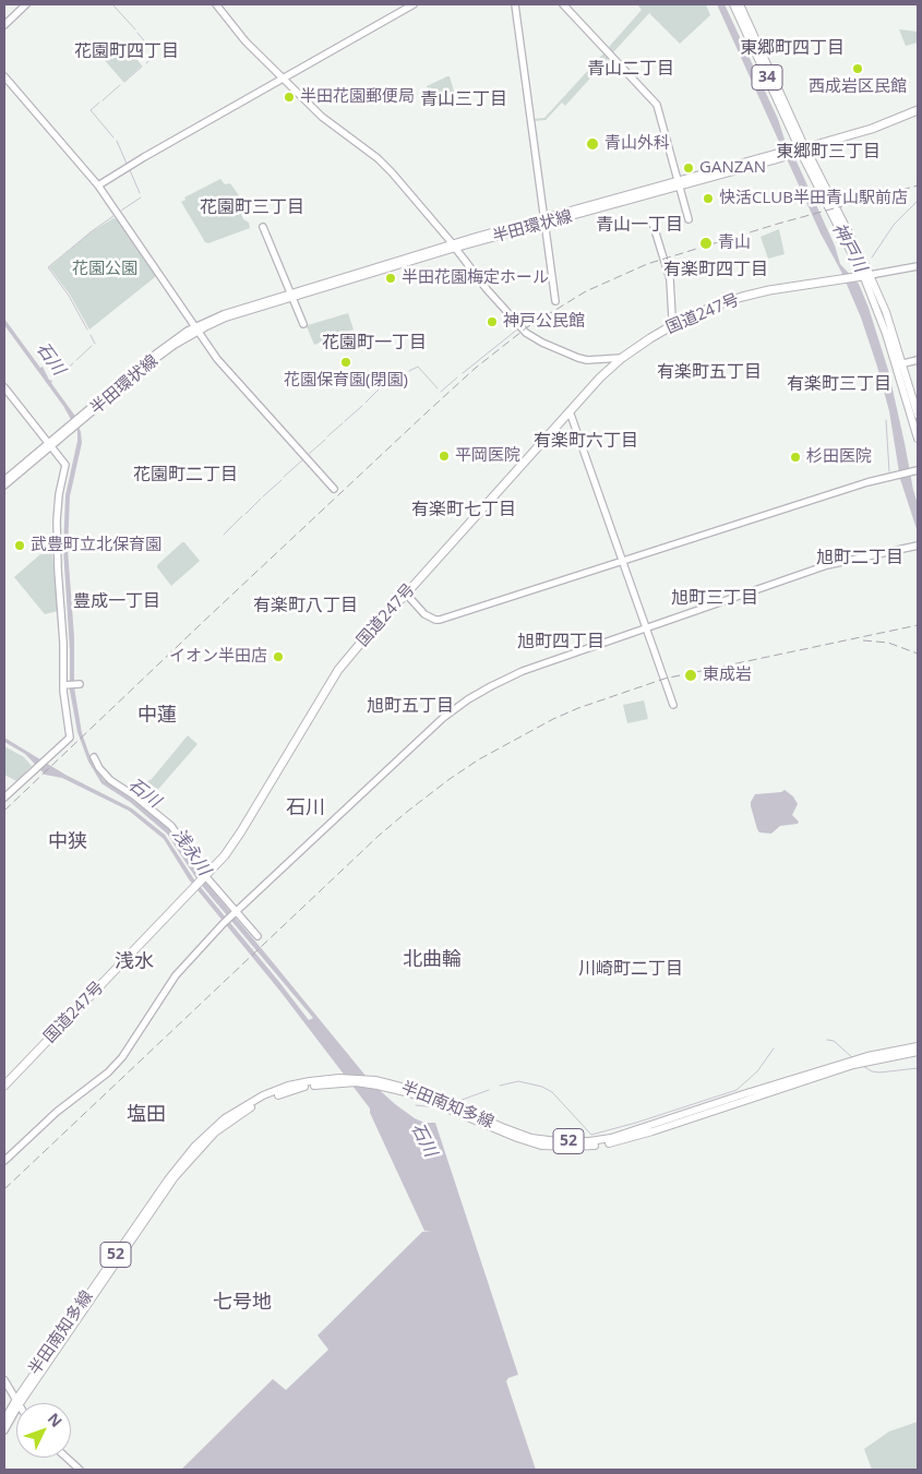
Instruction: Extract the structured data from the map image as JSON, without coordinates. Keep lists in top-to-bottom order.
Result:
{
  "streets": {
    "highway": ["国道247号"],
    "main road": ["34", "半田南知多線", "52"],
    "street": ["半田環状線"]
  },
  "crossings": [
    ["34", "半田環状線"]
  ],
  "districts": [
    "東郷町四丁目",
    "花園町四丁目",
    "青山二丁目",
    "青山三丁目",
    "東郷町三丁目",
    "花園町三丁目",
    "青山一丁目",
    "有楽町四丁目",
    "花園町一丁目",
    "有楽町五丁目",
    "有楽町三丁目",
    "有楽町六丁目",
    "花園町二丁目",
    "有楽町七丁目",
    "旭町二丁目",
    "旭町三丁目",
    "豊成一丁目",
    "有楽町八丁目",
    "旭町四丁目",
    "旭町五丁目",
    "中蓮",
    "石川",
    "中狭",
    "北曲輪",
    "浅水",
    "川崎町二丁目",
    "塩田",
    "七号地"
  ],
  "water": ["神戸川", "石川", "浅永川"],
  "parks": ["花園公園"],
  "places": [
    "西成岩区民館",
    "半田花園郵便局",
    "青山外科",
    "GANZAN",
    "快活CLUB半田青山駅前店",
    "青山",
    "半田花園梅定ホール",
    "神戸公民館",
    "花園保育園(閉園)",
    "平岡医院",
    "杉田医院",
    "武豊町立北保育園",
    "イオン半田店",
    "東成岩"
  ],
  "north": "top right"
}
